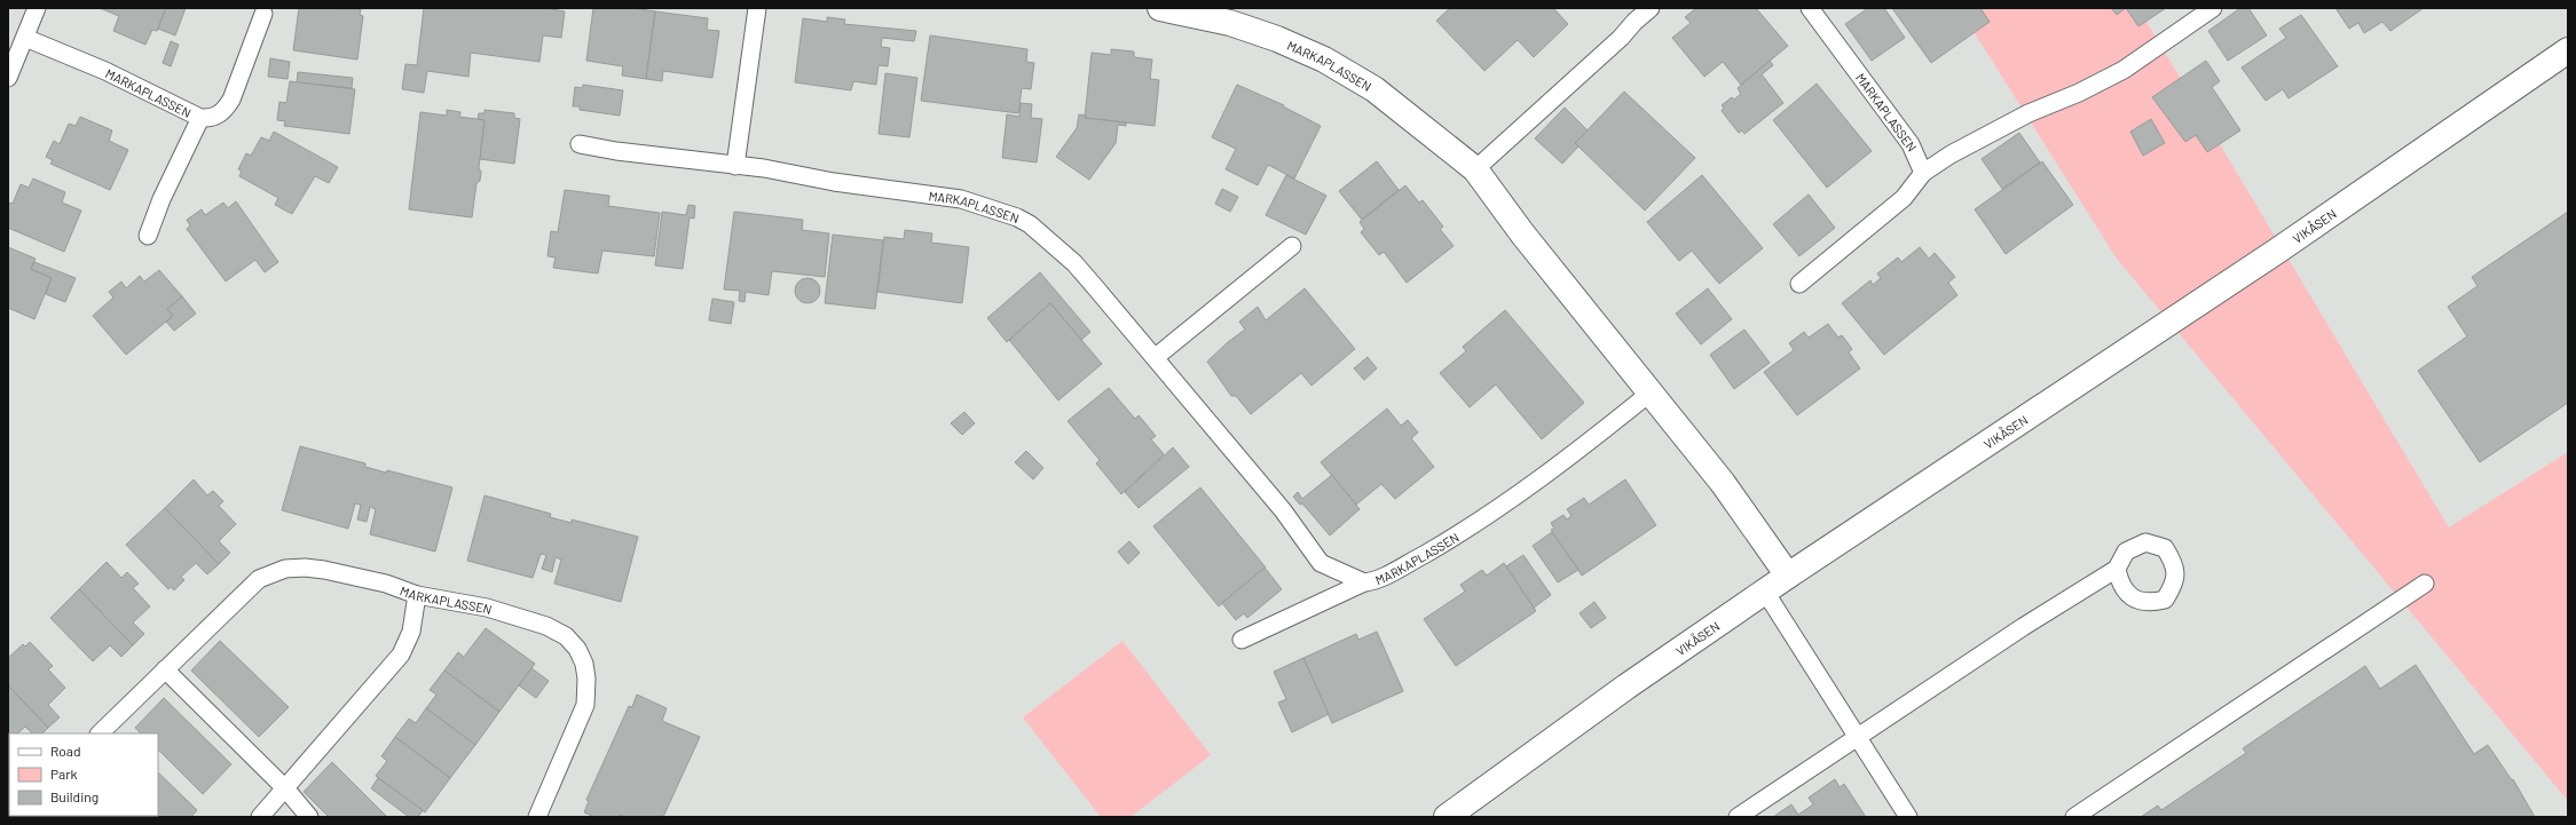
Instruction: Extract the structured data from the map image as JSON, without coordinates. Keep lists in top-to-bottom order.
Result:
{
  "streets": {
    "street": ["MARKAPLASSEN", "VIKÅSEN"]
  },
  "crossings": [
    ["MARKAPLASSEN", "VIKÅSEN"]
  ],
  "legend": ["Road", "Park", "Building"]
}
